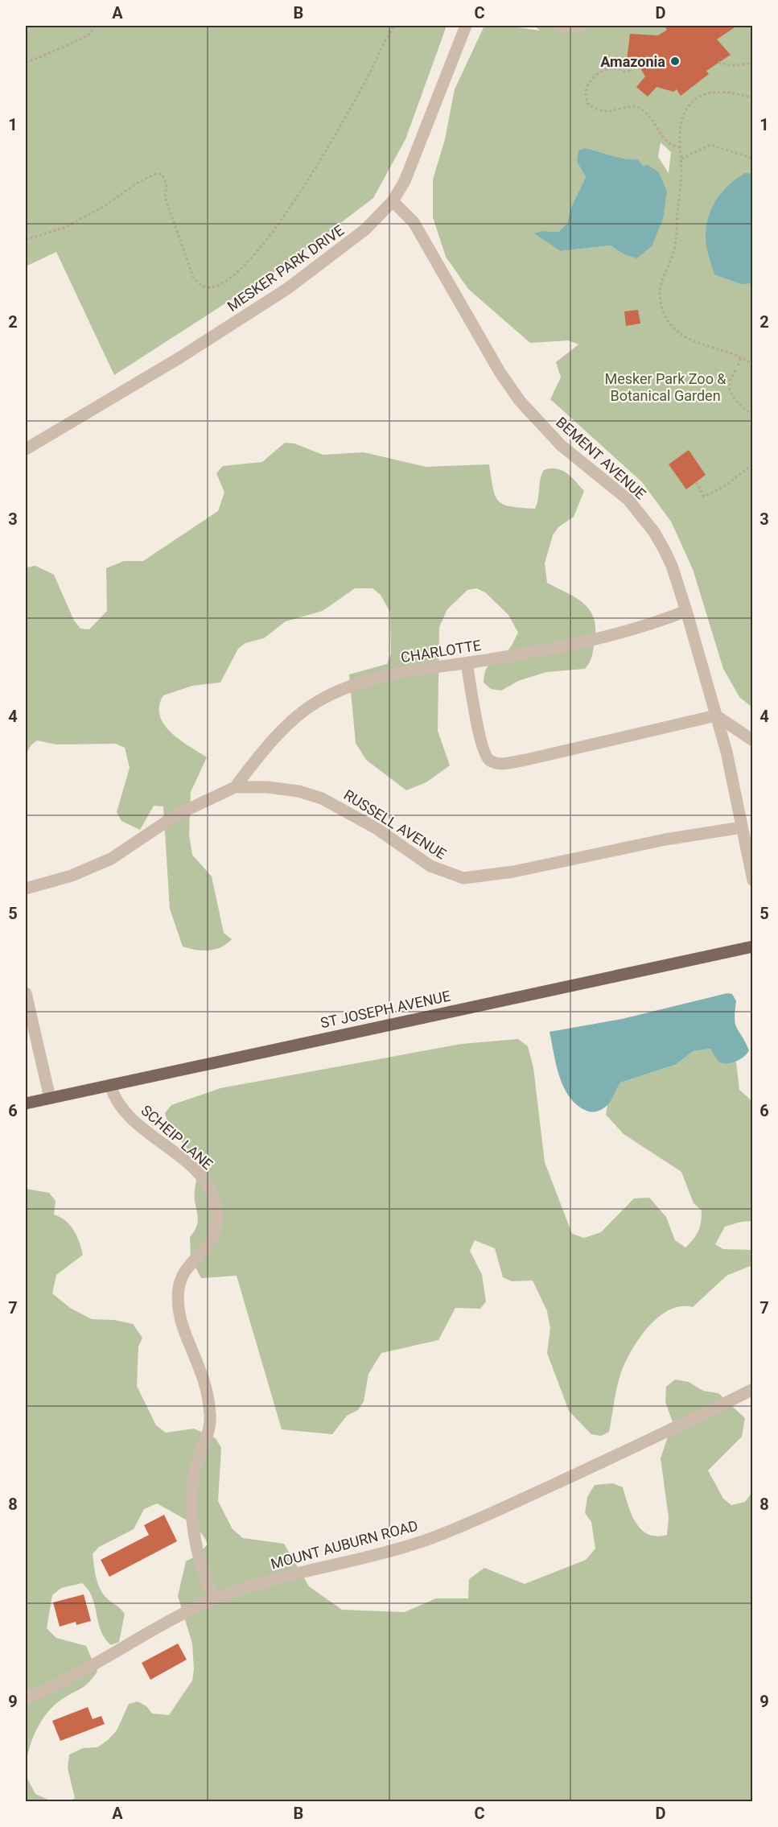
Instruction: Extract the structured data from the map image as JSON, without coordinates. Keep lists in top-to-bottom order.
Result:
{
  "streets": {
    "main road": ["ST JOSEPH AVENUE"],
    "street": [
      "MESKER PARK DRIVE",
      "BEMENT AVENUE",
      "CHARLOTTE",
      "RUSSELL AVENUE",
      "SCHEIP LANE",
      "MOUNT AUBURN ROAD"
    ]
  },
  "crossings": [
    ["MESKER PARK DRIVE", "BEMENT AVENUE"],
    ["BEMENT AVENUE", "CHARLOTTE"],
    ["BEMENT AVENUE", "RUSSELL AVENUE"],
    ["CHARLOTTE", "RUSSELL AVENUE"],
    ["ST JOSEPH AVENUE", "SCHEIP LANE"],
    ["SCHEIP LANE", "MOUNT AUBURN ROAD"]
  ],
  "parks": ["Mesker Park Zoo & Botanical Garden"],
  "places": ["Amazonia"],
  "grid": {
    "columns": [
      "A",
      "B",
      "C",
      "D"
    ],
    "rows": [
      "1",
      "2",
      "3",
      "4",
      "5",
      "6",
      "7",
      "8",
      "9"
    ]
  }
}
